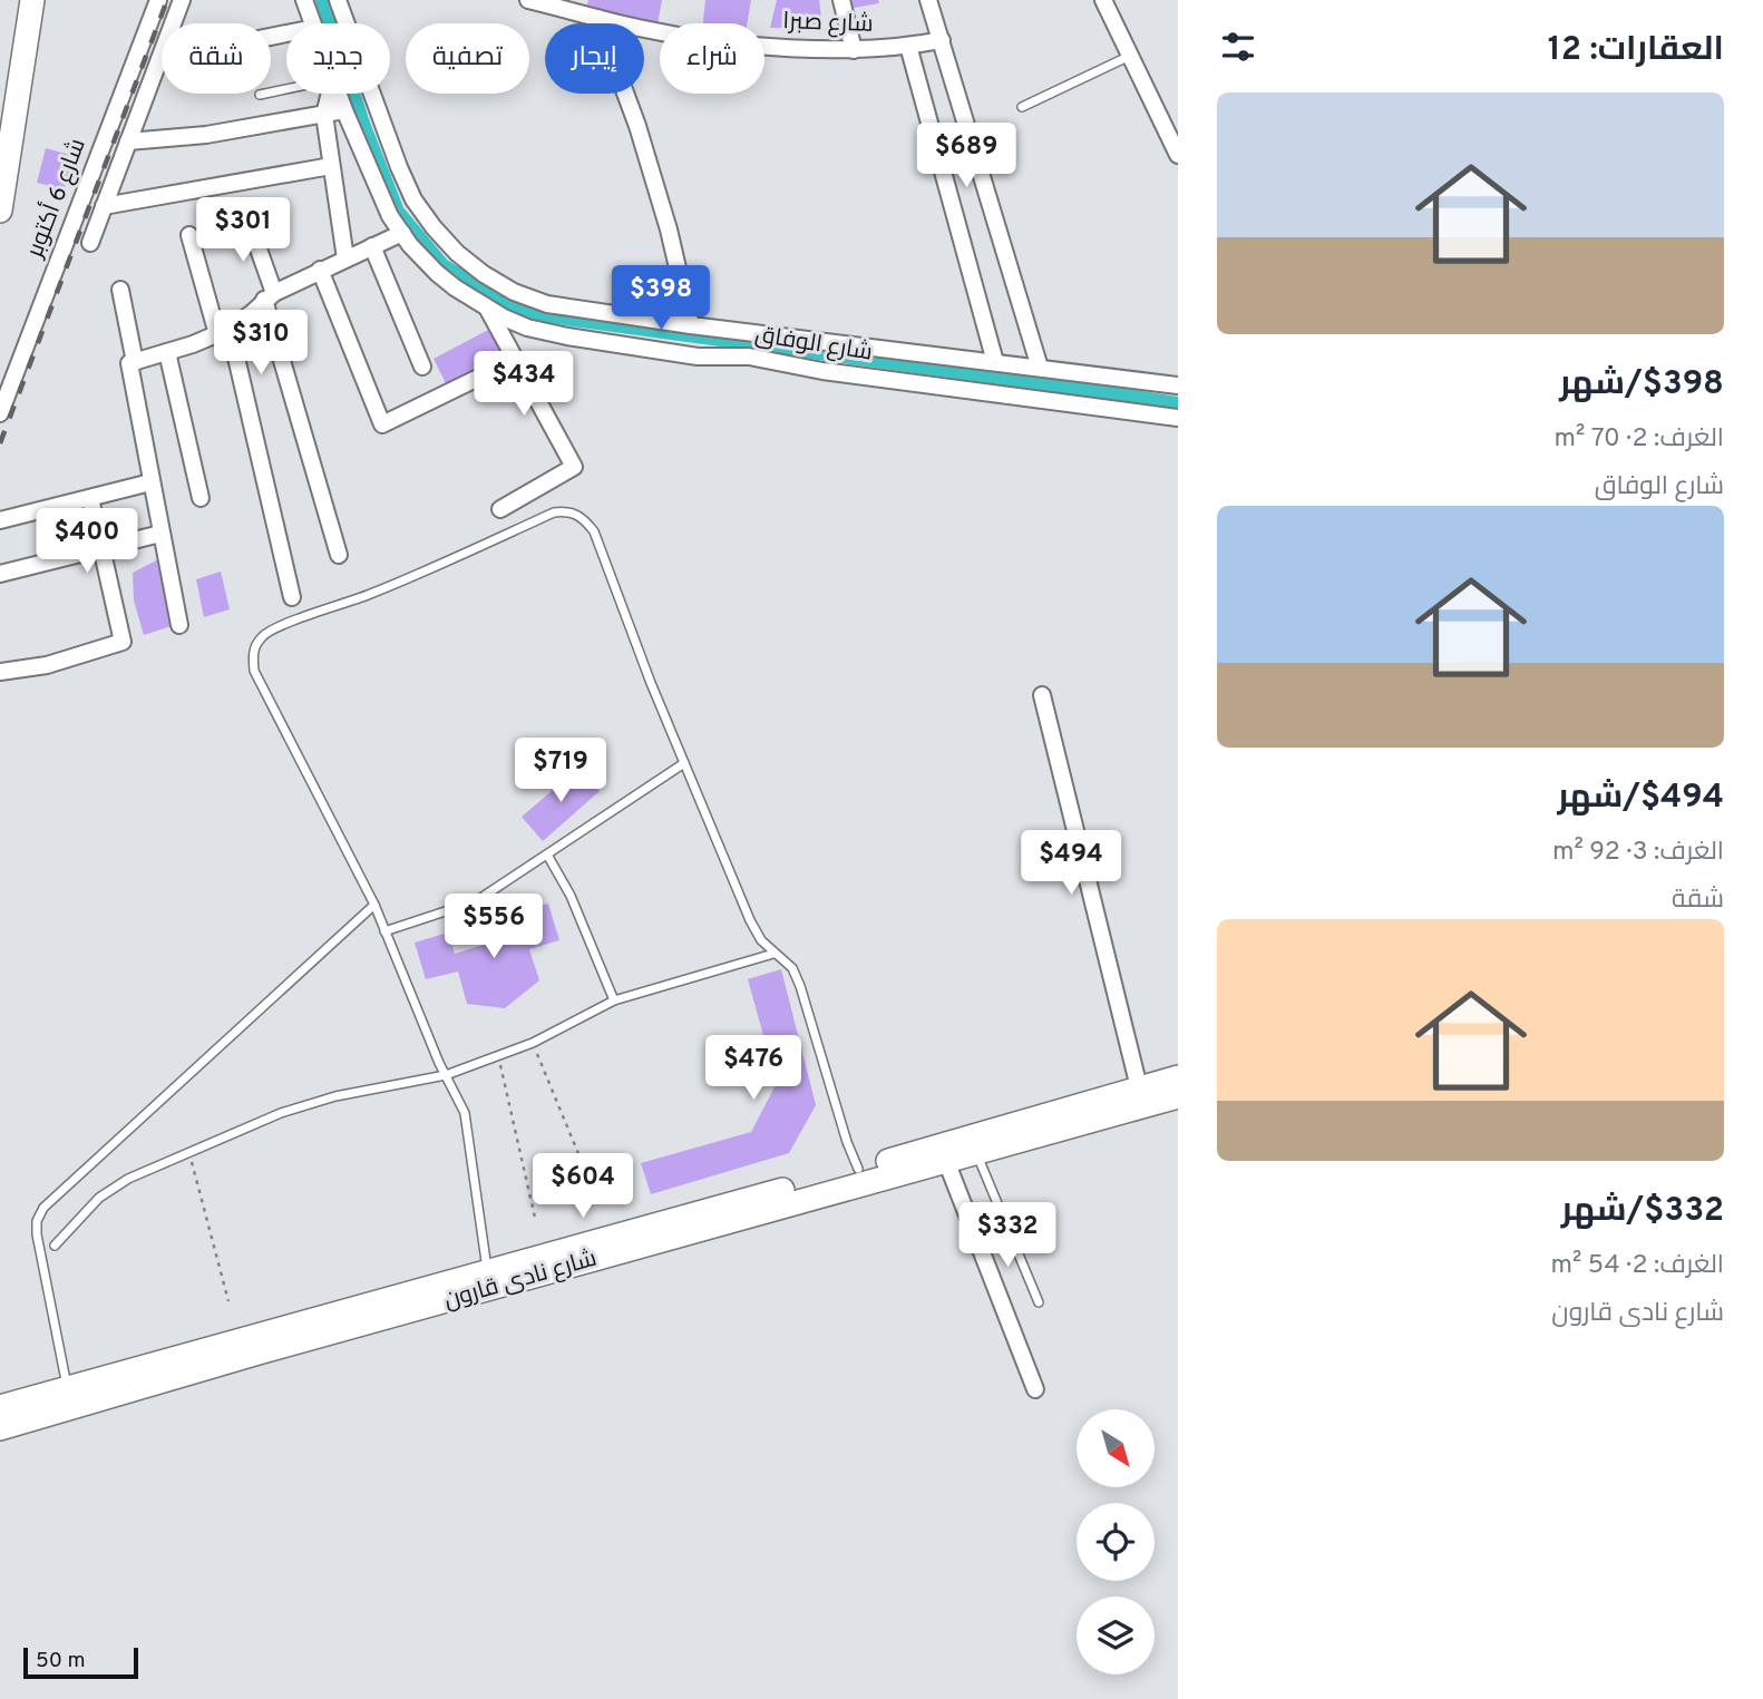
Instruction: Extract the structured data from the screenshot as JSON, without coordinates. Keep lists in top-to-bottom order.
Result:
{
  "streets": {
    "main road": ["شارع نادى قارون"],
    "street": ["شارع صبرا", "شارع 6 أكتوبر", "شارع الوفاق"]
  },
  "scale_bar": "50 m",
  "north": "bottom right",
  "page": {
    "heading": "العقارات: 12",
    "chip": [
      "شراء",
      "إيجار",
      "تصفية",
      "جديد",
      "شقة"
    ],
    "list": [
      {
        "name": "$398/شهر",
        "note": "الغرف: 2 · 70 m² · شارع الوفاق"
      },
      {
        "name": "$494/شهر",
        "note": "الغرف: 3 · 92 m² · شقة"
      },
      {
        "name": "$332/شهر",
        "note": "الغرف: 2 · 54 m² · شارع نادى قارون"
      }
    ],
    "price": [
      "$689",
      "$301",
      "$398",
      "$310",
      "$434",
      "$400",
      "$719",
      "$494",
      "$556",
      "$476",
      "$604",
      "$332"
    ],
    "scale": "50 m"
  }
}
